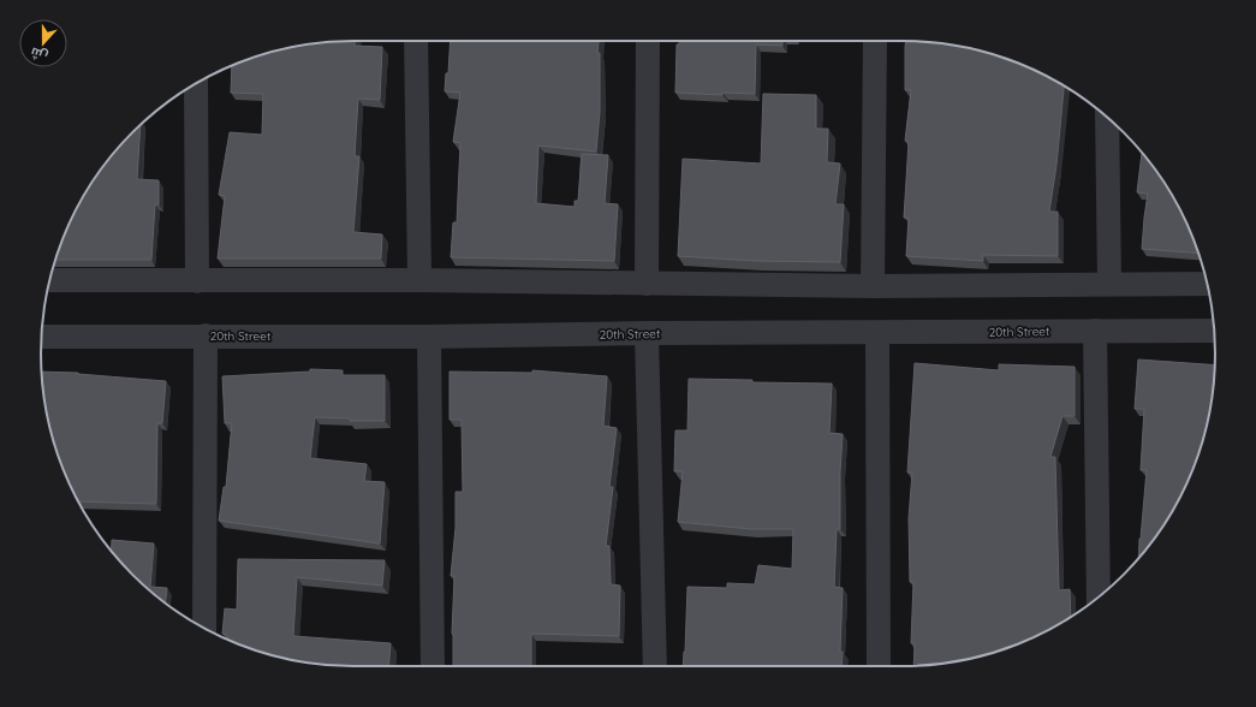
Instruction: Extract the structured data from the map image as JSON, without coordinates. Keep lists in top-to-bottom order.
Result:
{
  "streets": {
    "street": ["20th Street"]
  },
  "north": "bottom"
}
